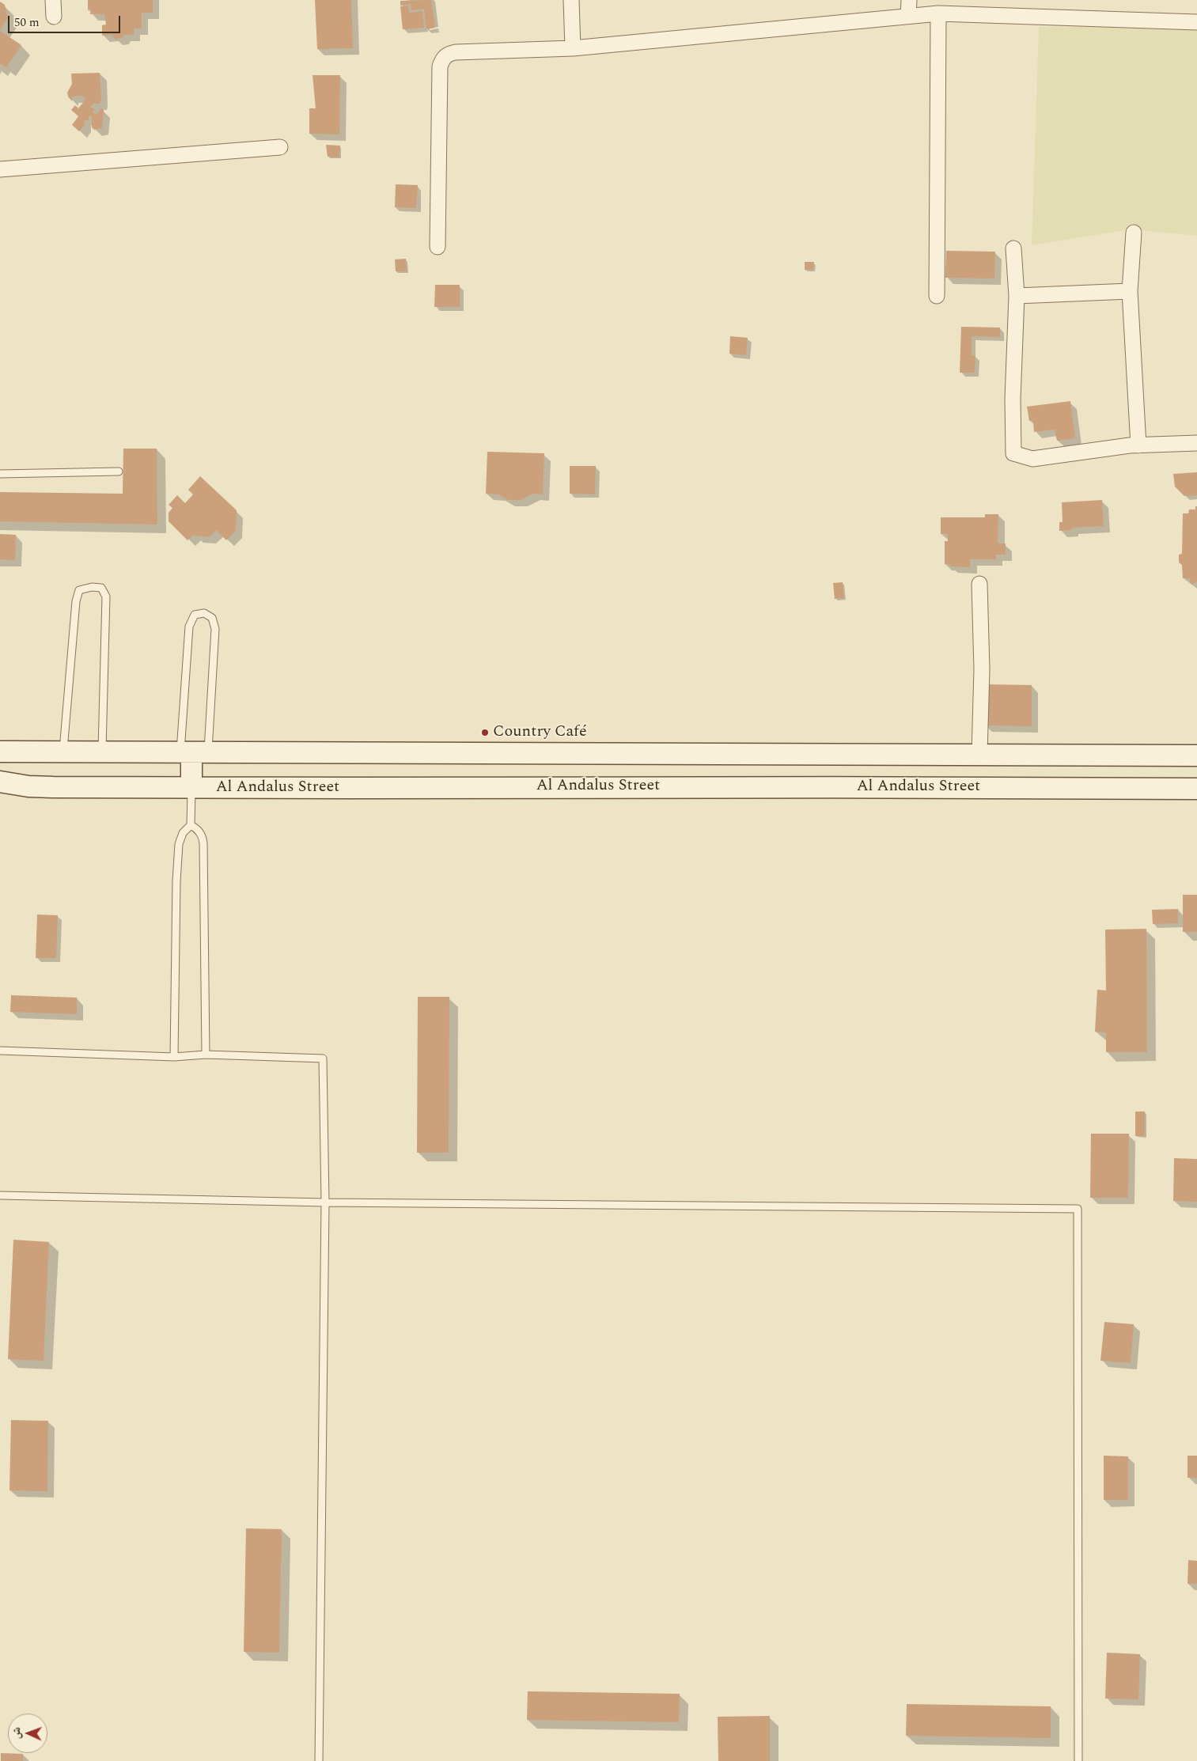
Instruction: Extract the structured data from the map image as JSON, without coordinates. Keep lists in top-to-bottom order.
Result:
{
  "streets": {
    "main road": ["Al Andalus Street"]
  },
  "places": ["Country Café"],
  "scale_bar": "50 m",
  "north": "left"
}
